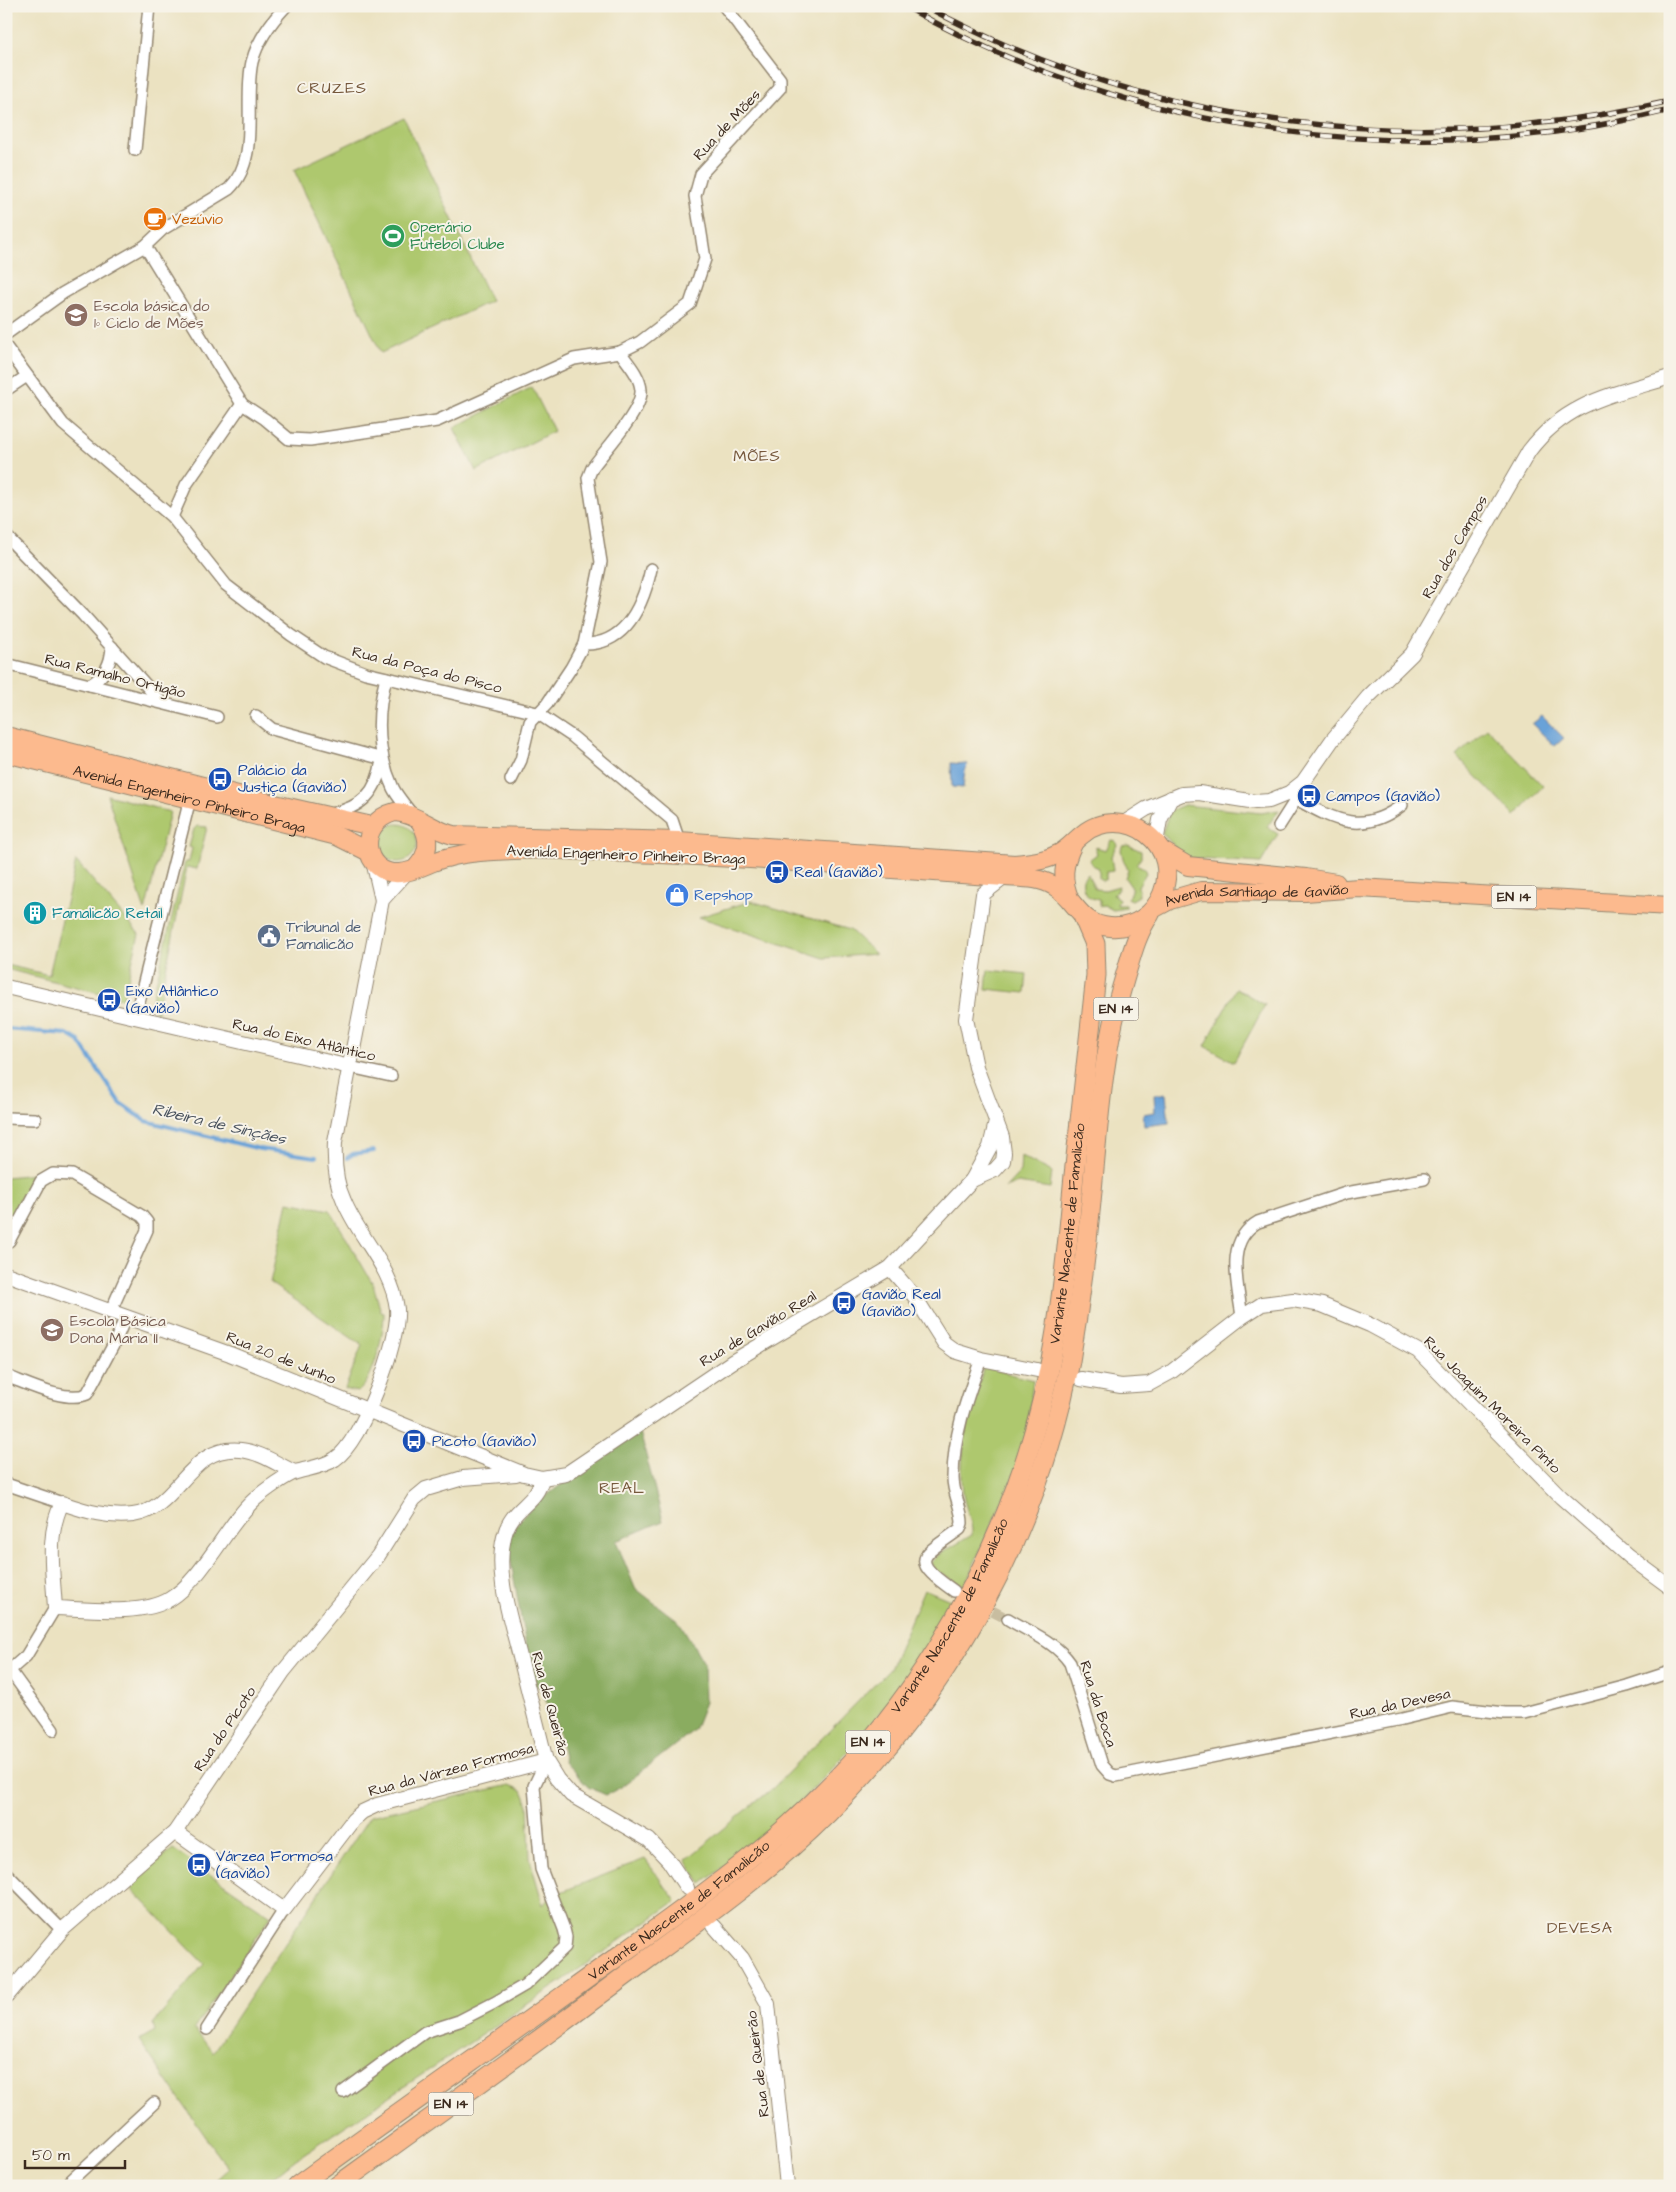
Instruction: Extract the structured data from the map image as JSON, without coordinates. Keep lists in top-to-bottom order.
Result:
{
  "streets": {
    "highway": ["EN 14", "Variante Nascente de Famalicão"],
    "main road": ["Avenida Engenheiro Pinheiro Braga", "Avenida Santiago de Gavião"],
    "street": [
      "Rua de Mões",
      "Rua dos Campos",
      "Rua da Poça do Pisco",
      "Rua Ramalho Ortigão",
      "Rua do Eixo Atlântico",
      "Rua de Gavião Real",
      "Rua 20 de Junho",
      "Rua Joaquim Moreira Pinto",
      "Rua de Queirão",
      "Rua da Boca",
      "Rua da Devesa",
      "Rua do Picoto",
      "Rua da Várzea Formosa"
    ]
  },
  "crossings": [
    ["Rua da Poça do Pisco", "Avenida Engenheiro Pinheiro Braga"],
    ["Avenida Engenheiro Pinheiro Braga", "EN 14"],
    ["Avenida Engenheiro Pinheiro Braga", "Avenida Santiago de Gavião"],
    ["Avenida Engenheiro Pinheiro Braga", "Variante Nascente de Famalicão"],
    ["EN 14", "Avenida Santiago de Gavião"],
    ["EN 14", "Variante Nascente de Famalicão"],
    ["Avenida Santiago de Gavião", "Variante Nascente de Famalicão"],
    ["Rua de Gavião Real", "Rua 20 de Junho"],
    ["Rua de Gavião Real", "Rua de Queirão"],
    ["Rua 20 de Junho", "Rua de Queirão"],
    ["Rua 20 de Junho", "Rua do Picoto"],
    ["Rua de Queirão", "Rua da Várzea Formosa"],
    ["Rua da Boca", "Rua da Devesa"]
  ],
  "districts": [
    "CRUZES",
    "MÕES",
    "REAL",
    "DEVESA"
  ],
  "water": ["Ribeira de Sinçães"],
  "places": {
    "cafe": ["Vezúvio"],
    "sports": ["Operário Futebol Clube"],
    "school or university": ["Escola básica do 1º Ciclo de Mões", "Escola Básica Dona Maria II"],
    "bus stop": [
      "Palácio da Justiça (Gavião)",
      "Campos (Gavião)",
      "Real (Gavião)",
      "Eixo Atlântico (Gavião)",
      "Gavião Real (Gavião)",
      "Picoto (Gavião)",
      "Várzea Formosa (Gavião)"
    ],
    "shop": ["Repshop"],
    "building": ["Famalicão Retail"],
    "public building": ["Tribunal de Famalicão"]
  },
  "scale_bar": "50 m"
}
